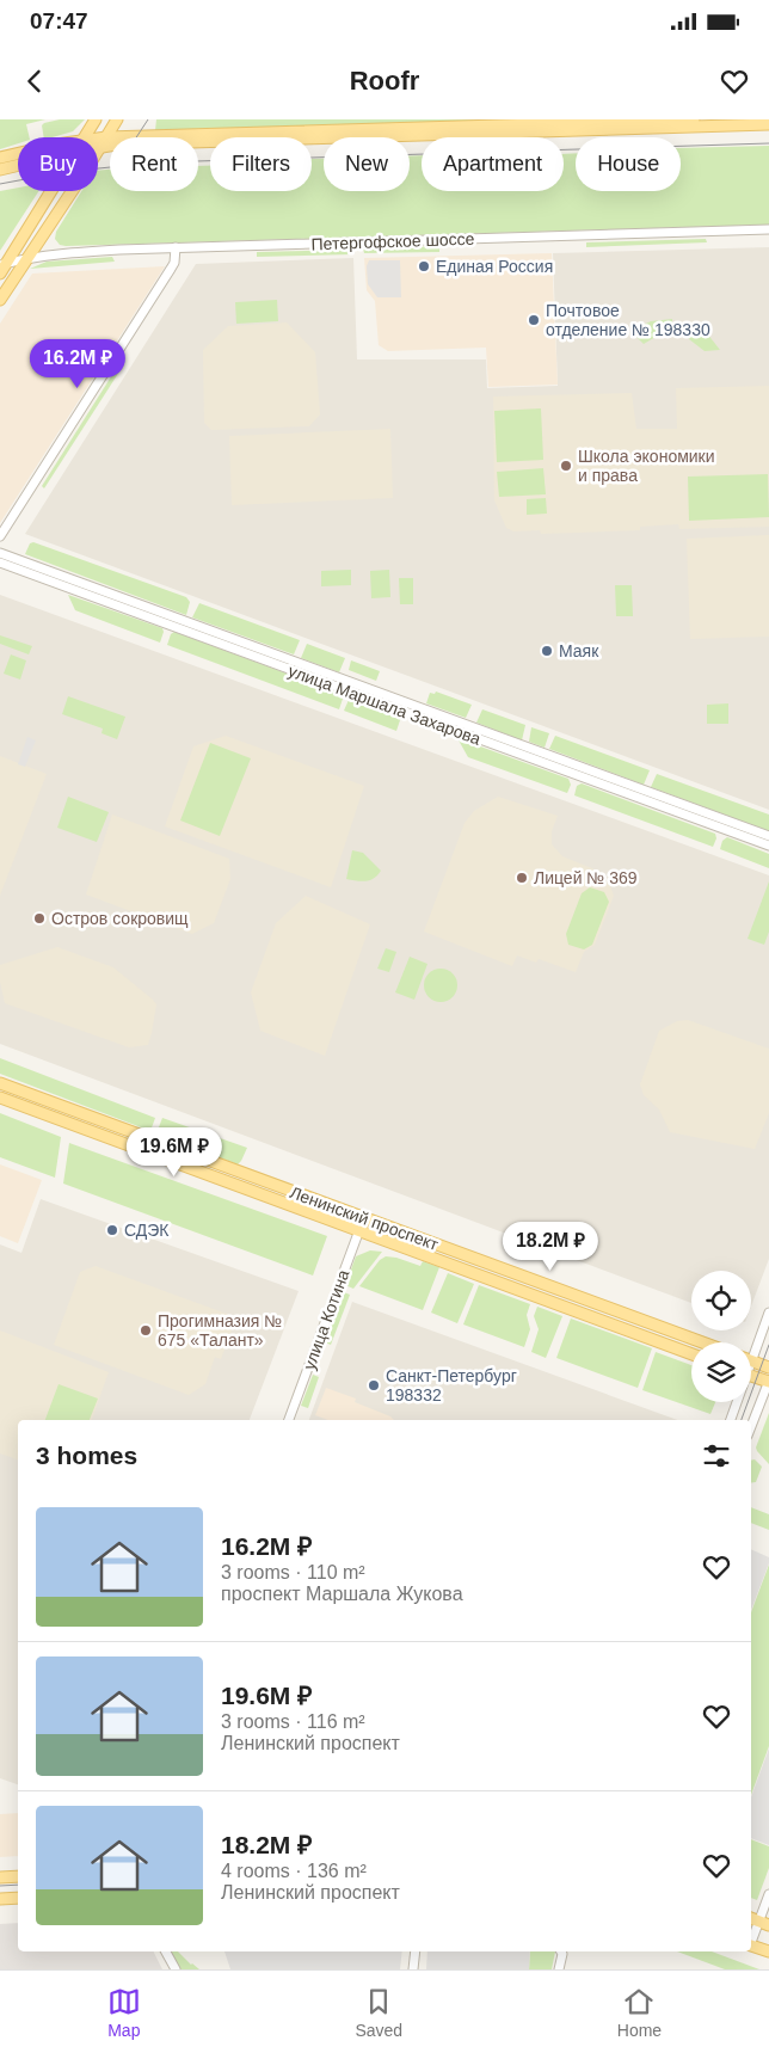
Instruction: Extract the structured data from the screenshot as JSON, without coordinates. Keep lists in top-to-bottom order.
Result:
{
  "streets": {
    "main road": ["Ленинский проспект"],
    "street": ["Петергофское шоссе", "улица Маршала Захарова", "улица Котина"]
  },
  "crossings": [
    ["Ленинский проспект", "улица Котина"]
  ],
  "places": [
    "Единая Россия",
    "Почтовое отделение № 198330",
    "Школа экономики и права",
    "Маяк",
    "Лицей № 369",
    "Остров сокровищ",
    "СДЭК",
    "Прогимназия № 675 «Талант»",
    "Санкт-Петербург 198332"
  ],
  "page": {
    "status": "07:47",
    "header": "Roofr",
    "chip": [
      "Buy",
      "Rent",
      "Filters",
      "New",
      "Apartment",
      "House"
    ],
    "price": ["16.2M ₽", "19.6M ₽", "18.2M ₽"],
    "heading": "3 homes",
    "list": [
      {
        "name": "16.2M ₽",
        "note": "3 rooms · 110 m² · проспект Маршала Жукова"
      },
      {
        "name": "19.6M ₽",
        "note": "3 rooms · 116 m² · Ленинский проспект"
      },
      {
        "name": "18.2M ₽",
        "note": "4 rooms · 136 m² · Ленинский проспект"
      }
    ],
    "tabs": ["Map", "Saved", "Home"]
  }
}
